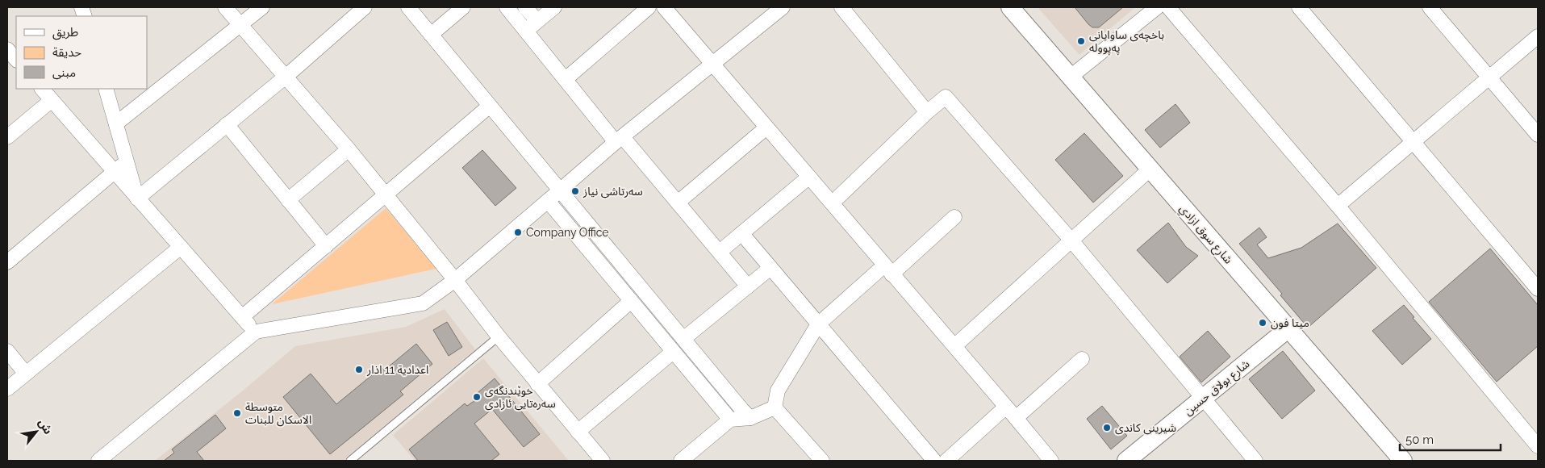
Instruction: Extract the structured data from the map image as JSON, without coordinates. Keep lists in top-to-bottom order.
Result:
{
  "streets": {
    "street": ["شارع سوق ازادي", "شارع بولاق حسين"]
  },
  "crossings": [
    ["شارع سوق ازادي", "شارع بولاق حسين"]
  ],
  "places": [
    "باخچەی ساوایانی پەپوولە",
    "سەرتاشی نیاز",
    "Company Office",
    "ميتا فون",
    "اعدادية 11 اذار",
    "خوێندنگەی سەرەتایی ئازادی",
    "متوسطة الاسكان للبنات",
    "شیرینی کاندی"
  ],
  "legend": ["طريق", "حديقة", "مبنى"],
  "scale_bar": "50 m",
  "north": "top right"
}
